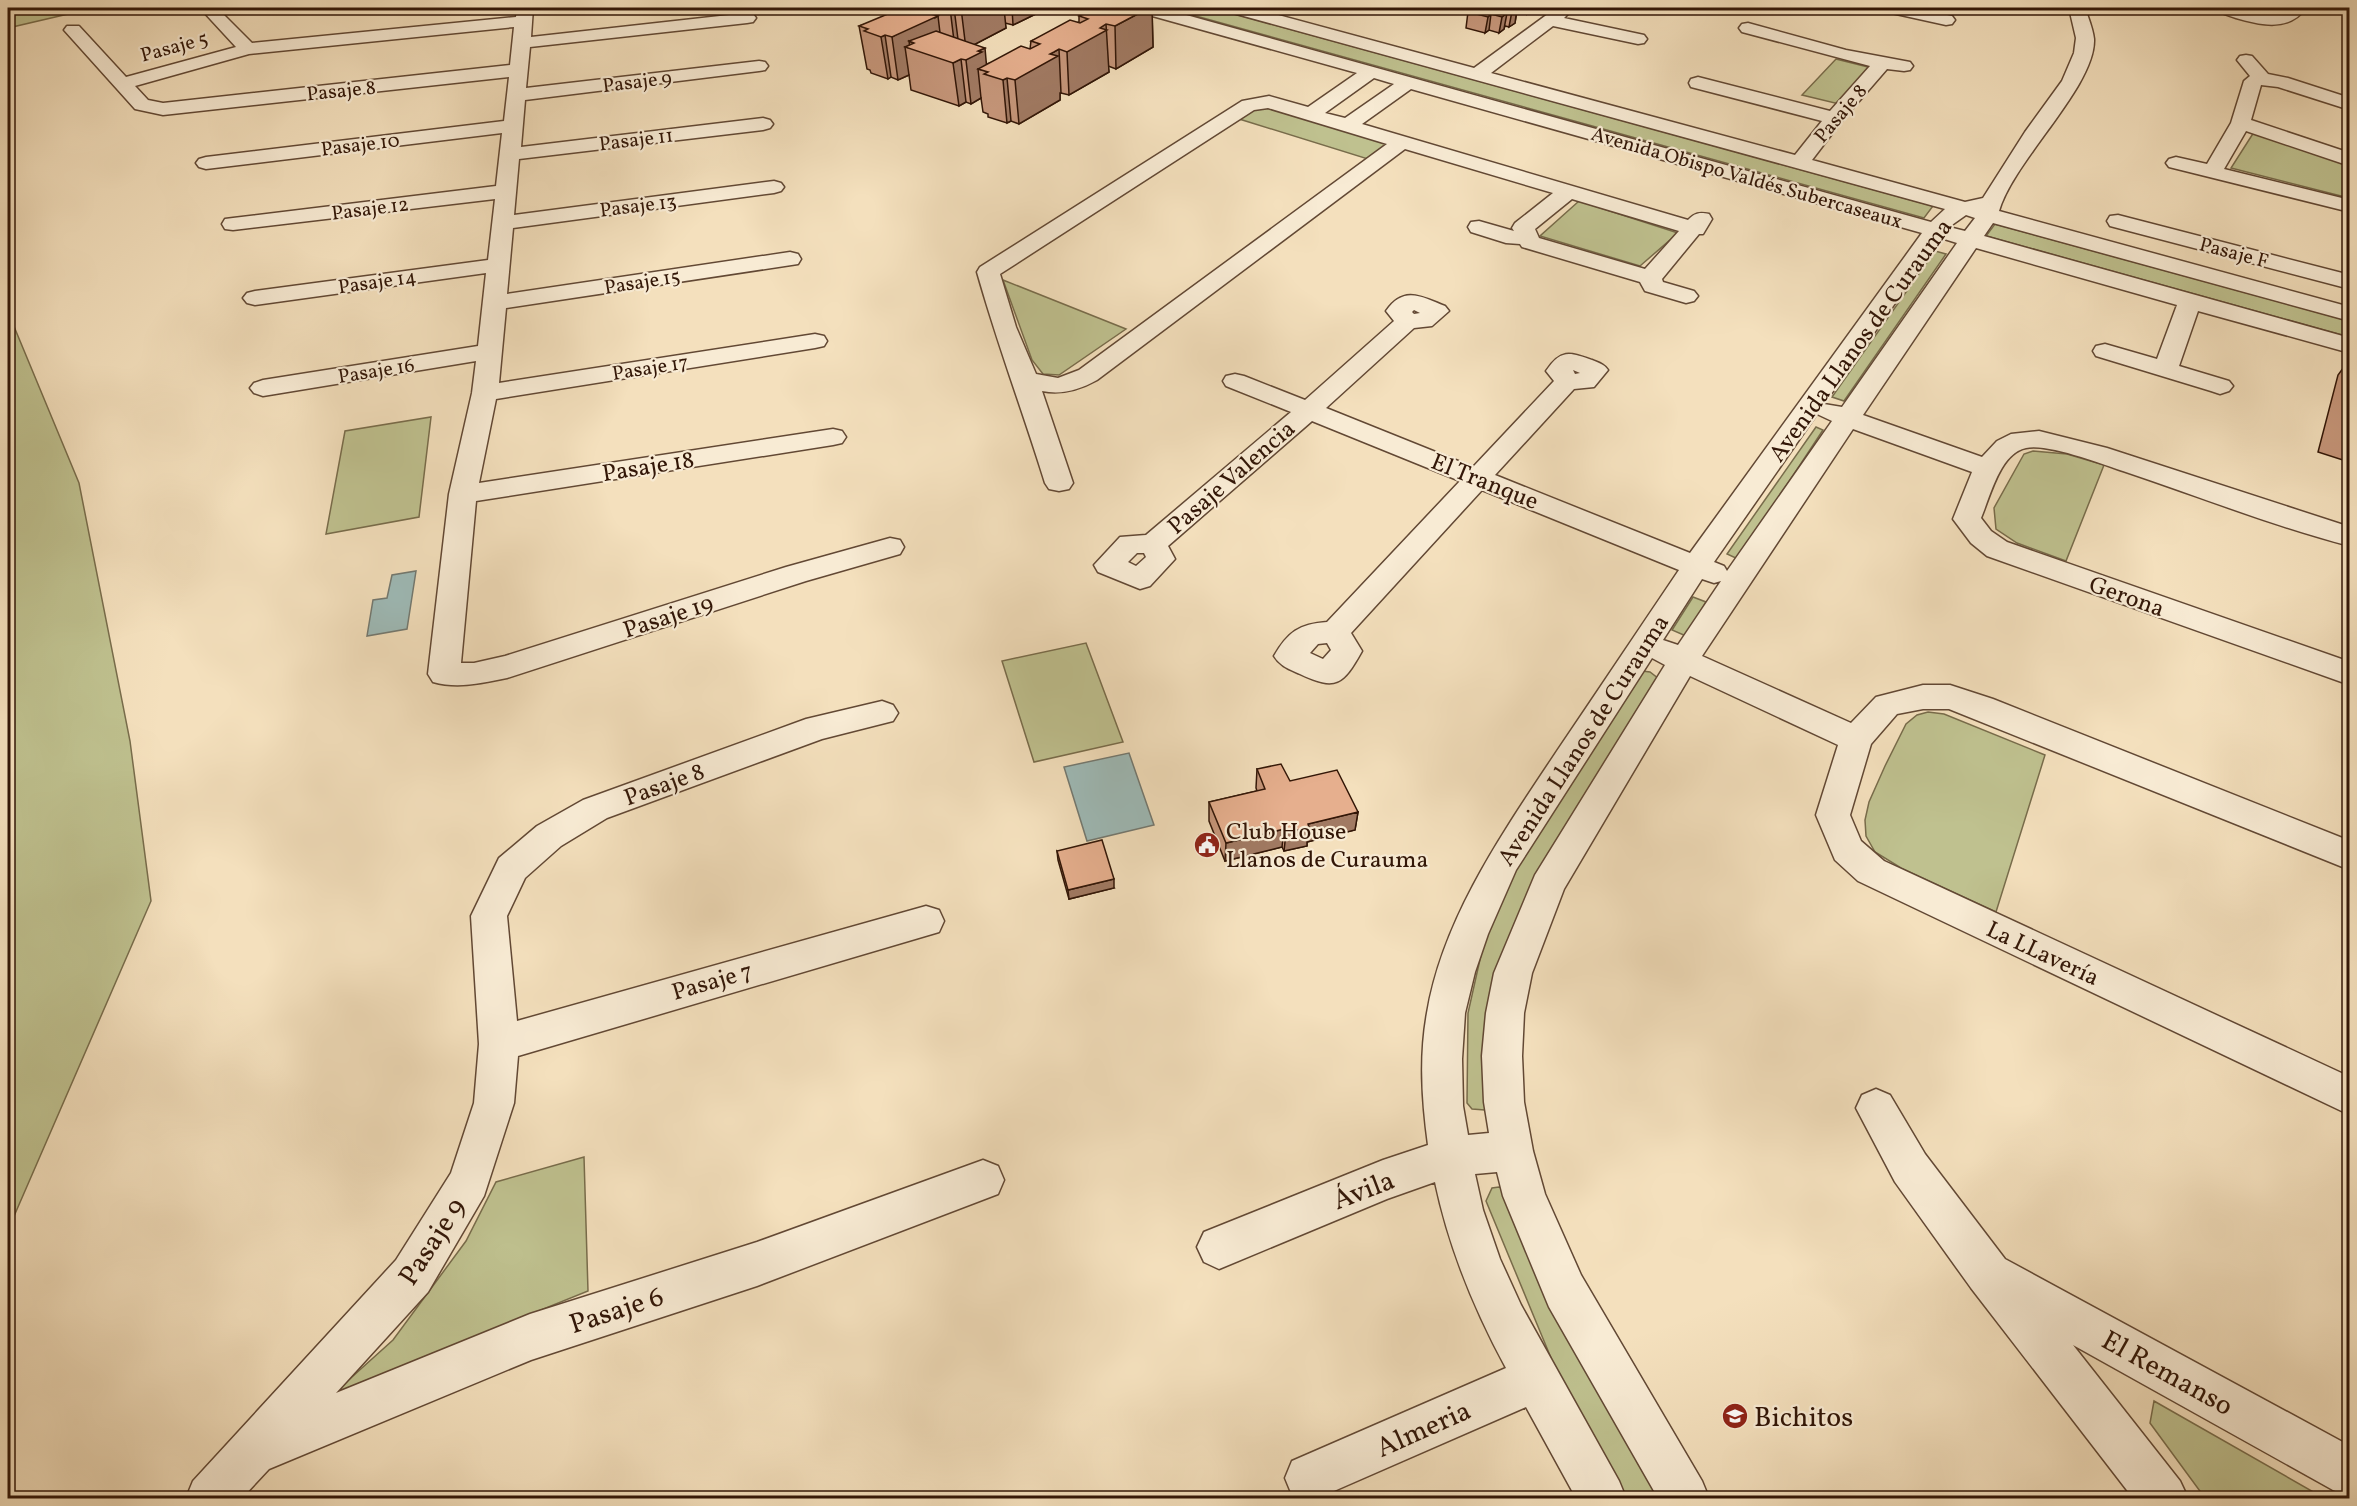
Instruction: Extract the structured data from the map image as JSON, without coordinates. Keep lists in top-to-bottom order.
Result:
{
  "streets": {
    "street": [
      "Pasaje 5",
      "Pasaje 9",
      "Pasaje 8",
      "Pasaje 11",
      "Pasaje 10",
      "Avenida Obispo Valdés Subercaseaux",
      "Pasaje 13",
      "Pasaje 12",
      "Pasaje F",
      "Pasaje 14",
      "Pasaje 15",
      "Avenida Llanos de Curauma",
      "Pasaje 17",
      "Pasaje 16",
      "Pasaje 18",
      "Pasaje Valencia",
      "El Tranque",
      "Gerona",
      "Pasaje 19",
      "La LLavería",
      "Pasaje 7",
      "Ávila",
      "Pasaje 6",
      "El Remanso",
      "Almeria"
    ]
  },
  "crossings": [
    ["Pasaje 5", "Pasaje 8"],
    ["Pasaje 9", "Pasaje 8"],
    ["Pasaje 9", "Pasaje 7"],
    ["Pasaje 9", "Pasaje 6"],
    ["Pasaje 8", "Avenida Obispo Valdés Subercaseaux"],
    ["Avenida Obispo Valdés Subercaseaux", "Avenida Llanos de Curauma"],
    ["Avenida Llanos de Curauma", "El Tranque"],
    ["Avenida Llanos de Curauma", "Ávila"],
    ["Avenida Llanos de Curauma", "Almeria"],
    ["Pasaje 18", "Pasaje 19"],
    ["Pasaje Valencia", "El Tranque"]
  ],
  "places": {
    "public building": ["Club House Llanos de Curauma"],
    "school or university": ["Bichitos"]
  }
}
